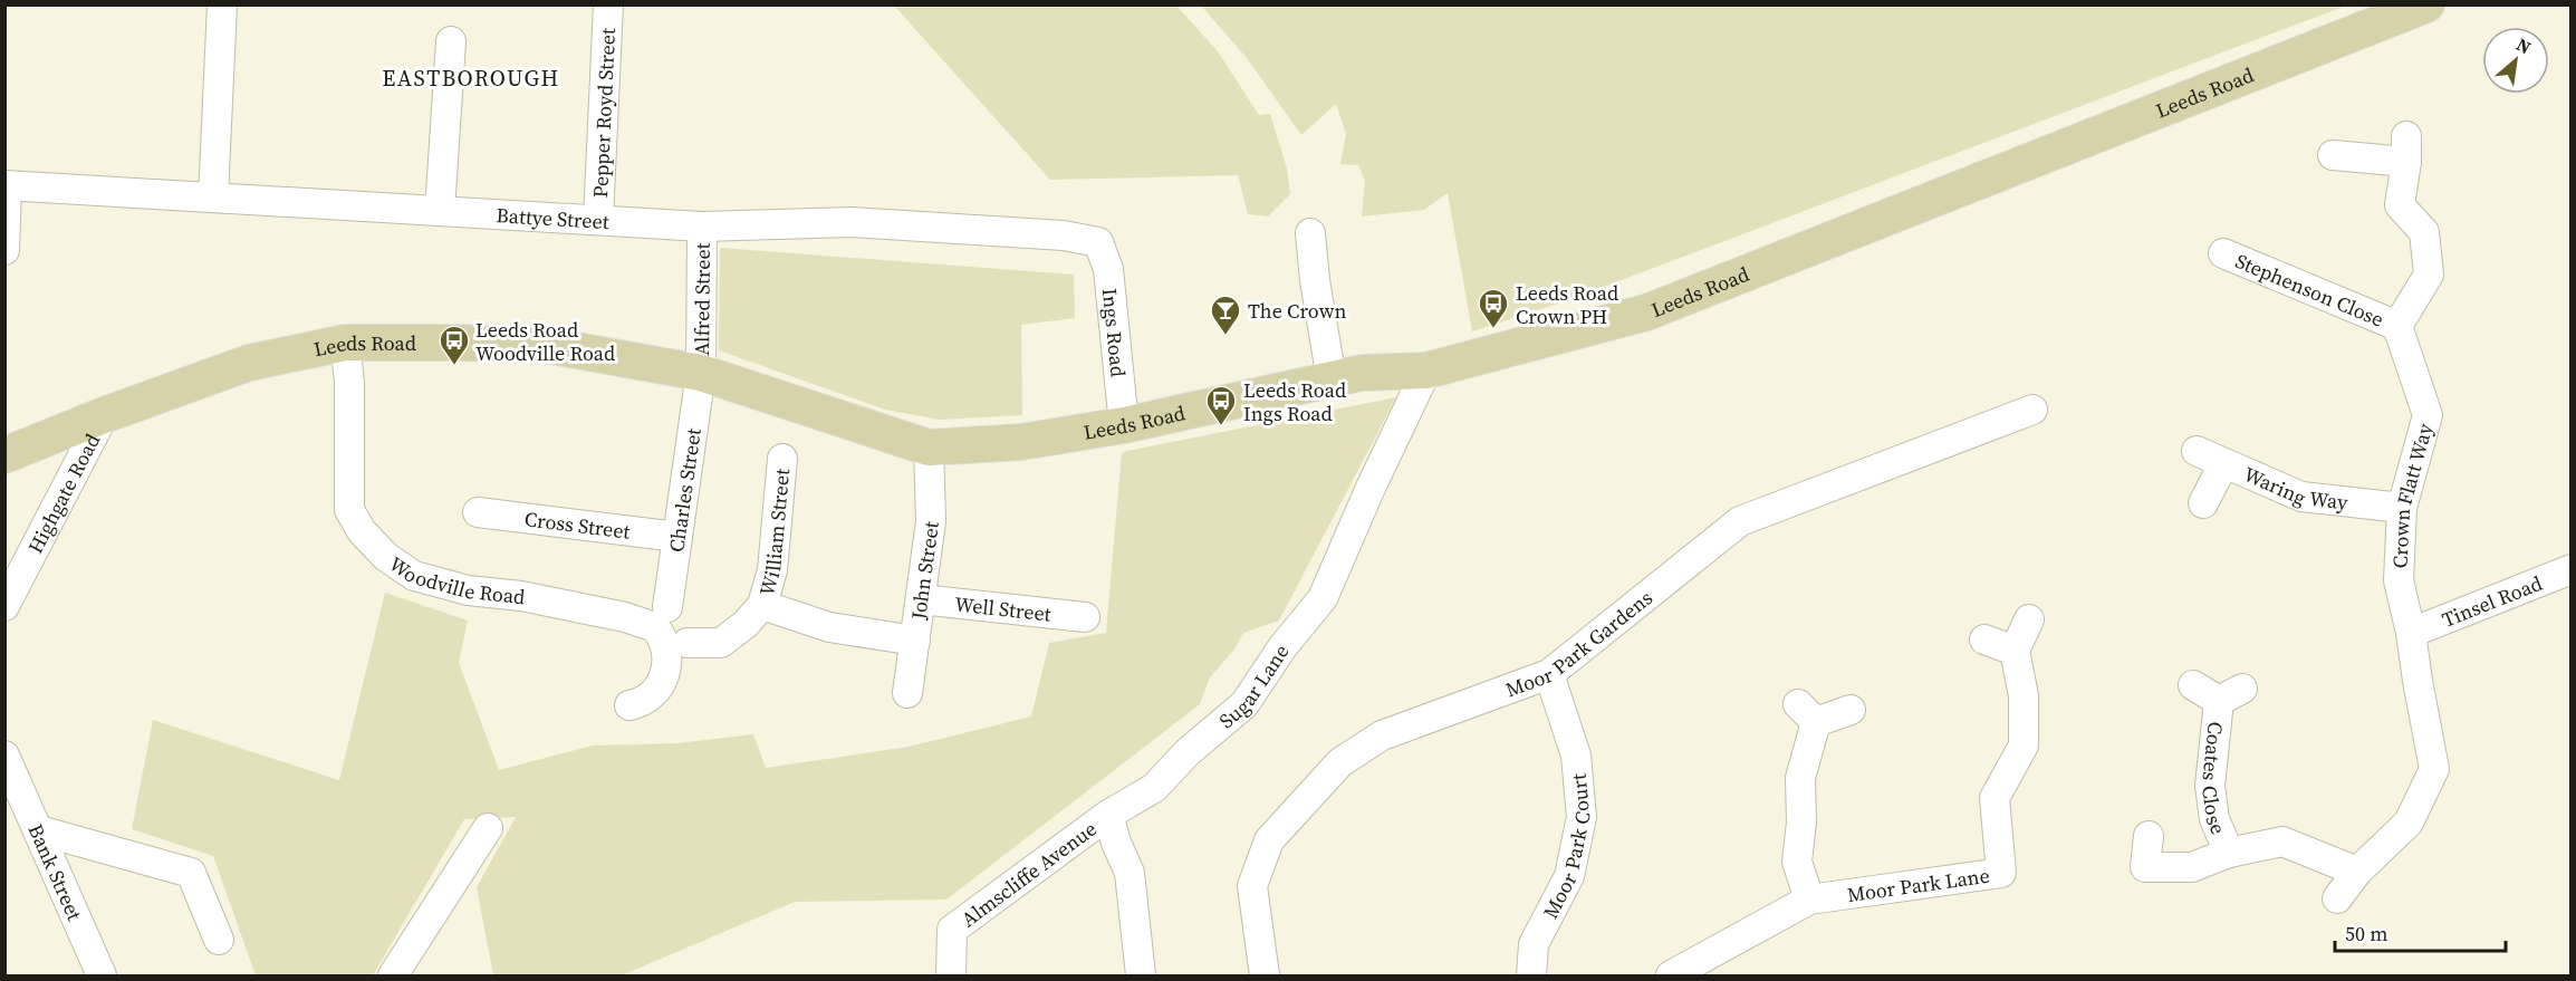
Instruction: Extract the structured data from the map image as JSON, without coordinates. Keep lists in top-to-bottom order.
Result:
{
  "streets": {
    "main road": ["Leeds Road"],
    "street": [
      "Pepper Royd Street",
      "Battye Street",
      "Stephenson Close",
      "Alfred Street",
      "Ings Road",
      "Waring Way",
      "Charles Street",
      "Highgate Road",
      "Crown Flatt Way",
      "Cross Street",
      "William Street",
      "John Street",
      "Woodville Road",
      "Tinsel Road",
      "Well Street",
      "Moor Park Gardens",
      "Sugar Lane",
      "Coates Close",
      "Moor Park Court",
      "Bank Street",
      "Almscliffe Avenue",
      "Moor Park Lane"
    ]
  },
  "crossings": [
    ["Leeds Road", "Alfred Street"],
    ["Leeds Road", "Ings Road"],
    ["Leeds Road", "Charles Street"],
    ["Leeds Road", "Highgate Road"],
    ["Leeds Road", "John Street"],
    ["Leeds Road", "Woodville Road"],
    ["Leeds Road", "Sugar Lane"],
    ["Pepper Royd Street", "Battye Street"],
    ["Battye Street", "Alfred Street"],
    ["Battye Street", "Ings Road"],
    ["Stephenson Close", "Crown Flatt Way"],
    ["Alfred Street", "Charles Street"],
    ["Waring Way", "Crown Flatt Way"],
    ["Charles Street", "Cross Street"],
    ["Crown Flatt Way", "Tinsel Road"],
    ["Crown Flatt Way", "Coates Close"],
    ["William Street", "John Street"],
    ["John Street", "Well Street"],
    ["Moor Park Gardens", "Moor Park Court"],
    ["Sugar Lane", "Almscliffe Avenue"]
  ],
  "districts": ["EASTBOROUGH"],
  "places": {
    "bus stop": ["Leeds Road Crown PH", "Leeds Road Woodville Road", "Leeds Road Ings Road"],
    "bar": ["The Crown"]
  },
  "scale_bar": "50 m",
  "north": "top right"
}
